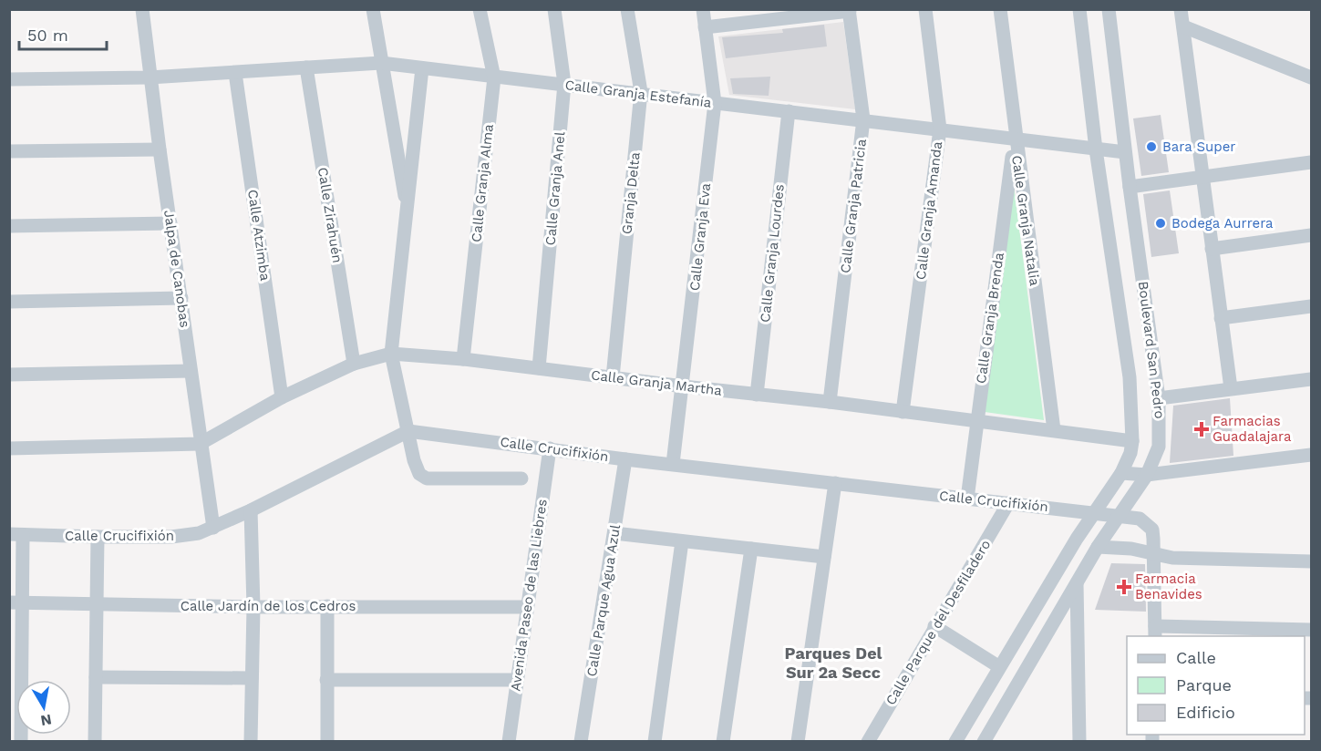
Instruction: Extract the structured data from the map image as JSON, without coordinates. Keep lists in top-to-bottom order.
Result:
{
  "streets": {
    "street": [
      "Calle Granja Estefanía",
      "Calle Granja Alma",
      "Calle Granja Anel",
      "Granja Delta",
      "Calle Granja Patricia",
      "Calle Granja Amanda",
      "Calle Zirahuén",
      "Calle Granja Natalia",
      "Calle Atzimba",
      "Calle Granja Eva",
      "Calle Granja Lourdes",
      "Jalpa de Canobas",
      "Calle Granja Brenda",
      "Boulevard San Pedro",
      "Calle Granja Martha",
      "Calle Crucifixión",
      "Avenida Paseo de las Liebres",
      "Calle Parque Agua Azul",
      "Calle Jardín de los Cedros",
      "Calle Parque del Desfiladero"
    ]
  },
  "crossings": [
    ["Calle Granja Estefanía", "Calle Granja Alma"],
    ["Calle Granja Estefanía", "Calle Granja Anel"],
    ["Calle Granja Estefanía", "Granja Delta"],
    ["Calle Granja Estefanía", "Calle Granja Patricia"],
    ["Calle Granja Estefanía", "Calle Granja Amanda"],
    ["Calle Granja Estefanía", "Calle Zirahuén"],
    ["Calle Granja Estefanía", "Calle Granja Natalia"],
    ["Calle Granja Estefanía", "Calle Atzimba"],
    ["Calle Granja Estefanía", "Calle Granja Eva"],
    ["Calle Granja Estefanía", "Calle Granja Lourdes"],
    ["Calle Granja Estefanía", "Jalpa de Canobas"],
    ["Calle Granja Estefanía", "Calle Granja Brenda"],
    ["Calle Granja Estefanía", "Boulevard San Pedro"],
    ["Calle Granja Alma", "Calle Granja Martha"],
    ["Calle Granja Anel", "Calle Granja Martha"],
    ["Granja Delta", "Calle Granja Martha"],
    ["Calle Granja Patricia", "Calle Granja Martha"],
    ["Calle Granja Amanda", "Calle Granja Martha"],
    ["Calle Zirahuén", "Calle Granja Martha"],
    ["Calle Granja Natalia", "Calle Granja Brenda"],
    ["Calle Granja Natalia", "Calle Granja Martha"],
    ["Calle Atzimba", "Calle Granja Martha"],
    ["Calle Granja Eva", "Calle Granja Martha"],
    ["Calle Granja Eva", "Calle Crucifixión"],
    ["Calle Granja Lourdes", "Calle Granja Martha"],
    ["Jalpa de Canobas", "Calle Granja Martha"],
    ["Jalpa de Canobas", "Calle Crucifixión"],
    ["Calle Granja Brenda", "Calle Granja Martha"],
    ["Calle Granja Brenda", "Calle Crucifixión"],
    ["Boulevard San Pedro", "Calle Granja Martha"],
    ["Boulevard San Pedro", "Calle Crucifixión"],
    ["Calle Crucifixión", "Avenida Paseo de las Liebres"],
    ["Calle Crucifixión", "Calle Parque Agua Azul"],
    ["Calle Crucifixión", "Calle Parque del Desfiladero"],
    ["Avenida Paseo de las Liebres", "Calle Jardín de los Cedros"]
  ],
  "districts": ["Parques Del Sur 2a Secc"],
  "places": {
    "other": ["Bara Super", "Bodega Aurrera"],
    "health": ["Farmacias Guadalajara", "Farmacia Benavides"]
  },
  "legend": ["Calle", "Parque", "Edificio"],
  "scale_bar": "50 m",
  "north": "bottom"
}
